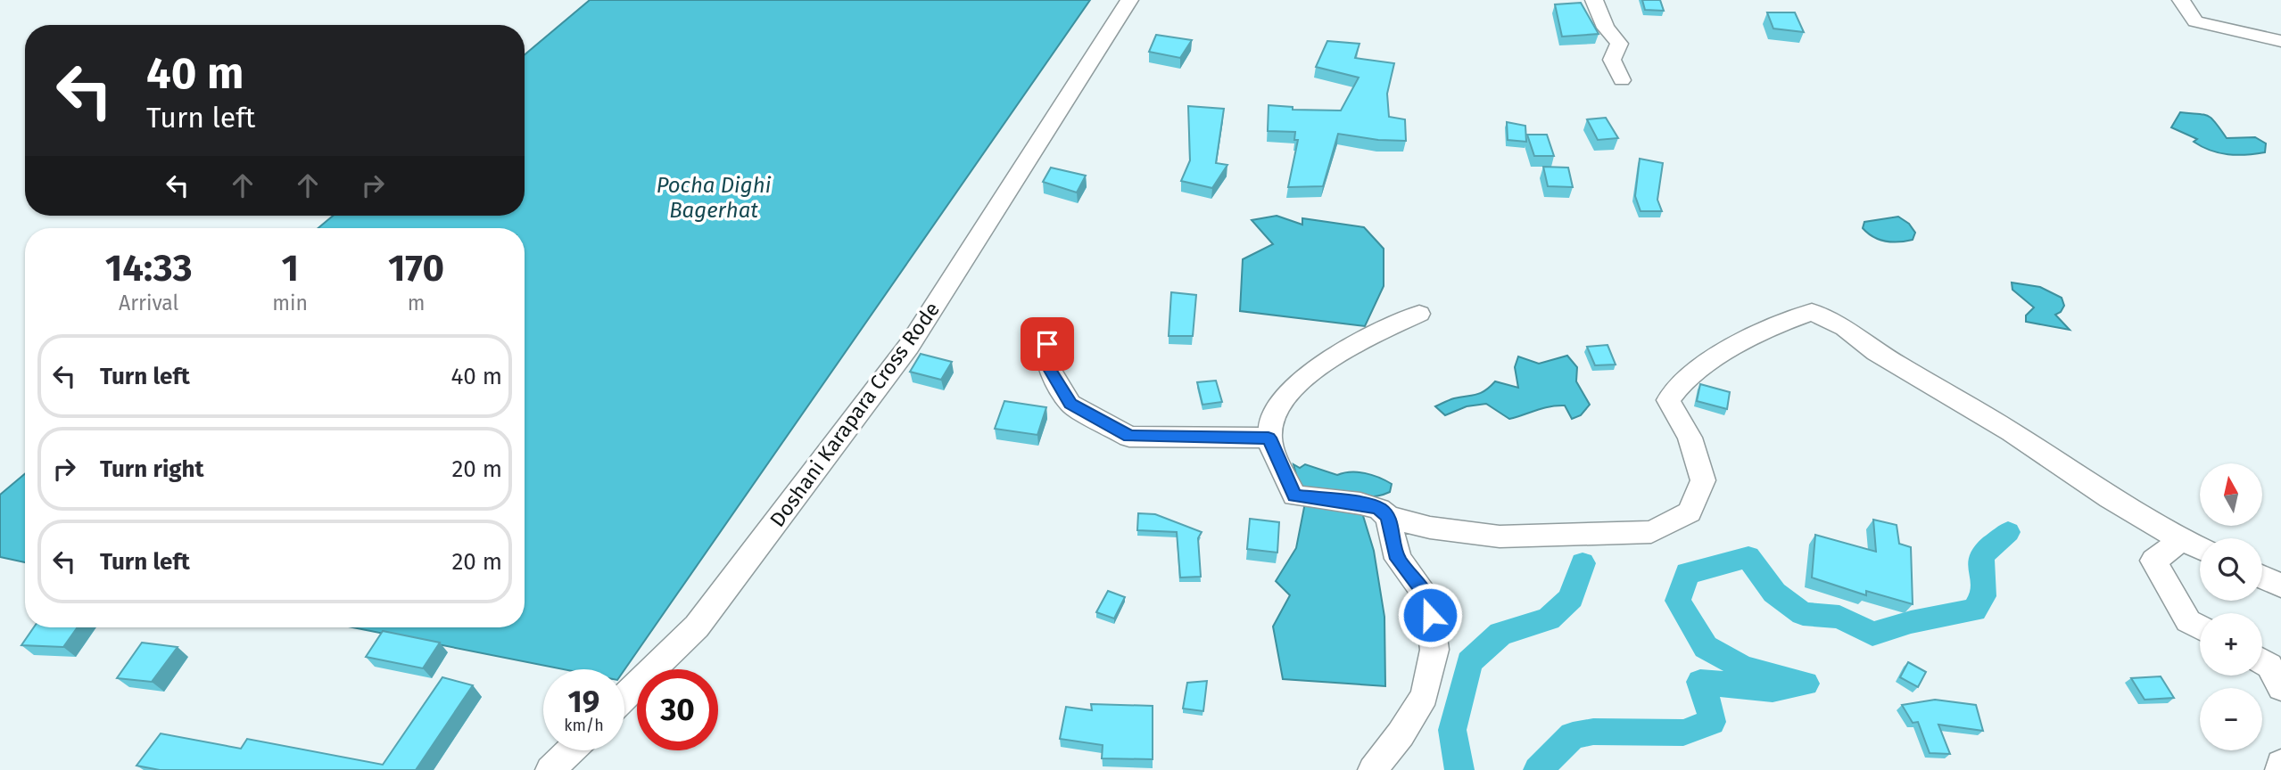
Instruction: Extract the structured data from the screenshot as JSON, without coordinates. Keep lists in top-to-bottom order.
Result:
{
  "streets": {
    "street": ["Doshani Karapara Cross Rode"]
  },
  "water": ["Pocha Dighi Bagerhat"],
  "north": "top",
  "page": {
    "turn": ["40 m", "Turn left"],
    "eta": [
      "14:33",
      "Arrival",
      "1",
      "min",
      "170",
      "m"
    ],
    "list": [
      {
        "name": "Turn left",
        "value": "40 m"
      },
      {
        "name": "Turn right",
        "value": "20 m"
      },
      {
        "name": "Turn left",
        "value": "20 m"
      }
    ],
    "map_buttons": ["+", "−"],
    "speed": "19 km/h",
    "limit": "30"
  }
}
